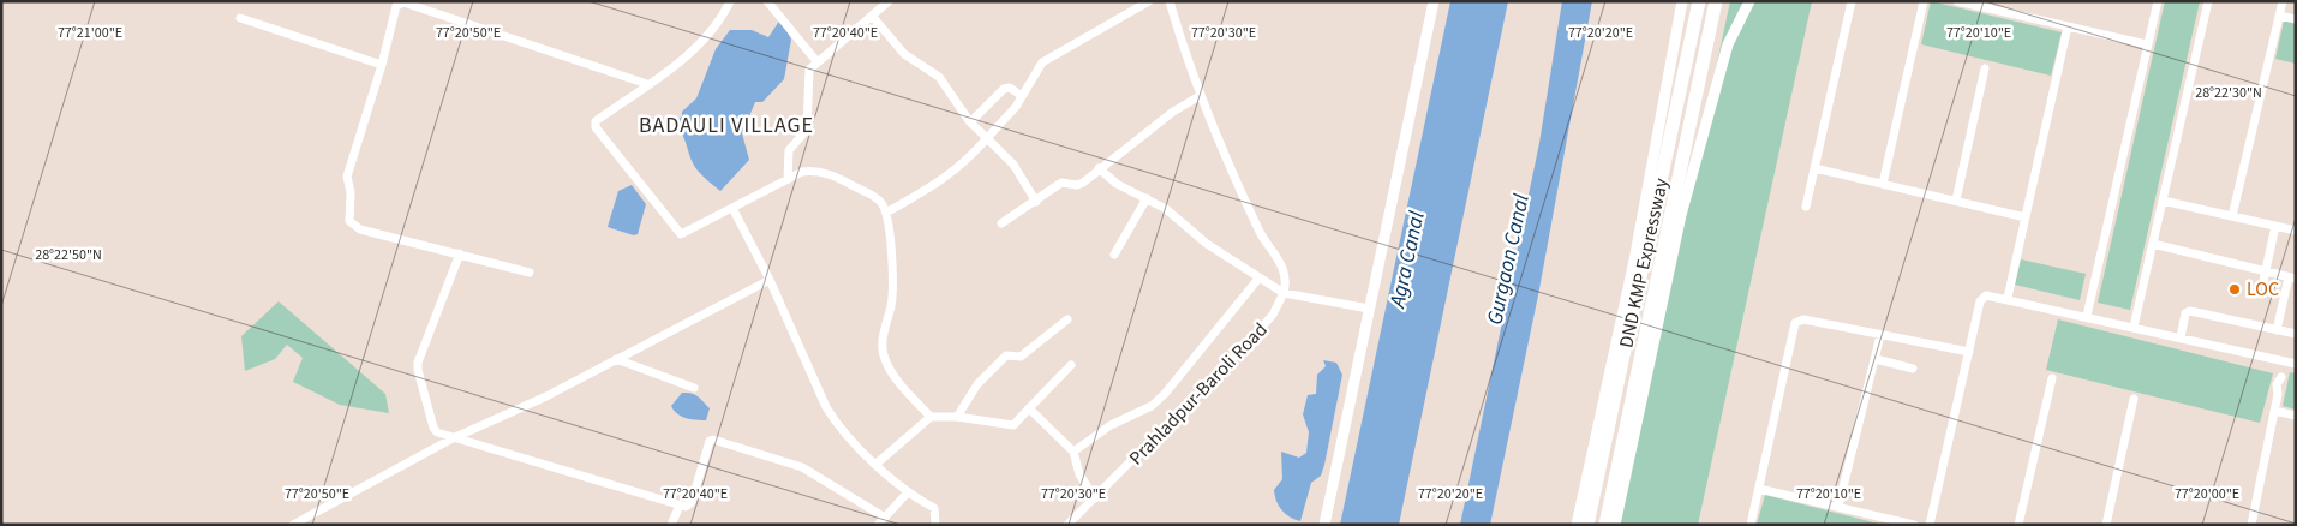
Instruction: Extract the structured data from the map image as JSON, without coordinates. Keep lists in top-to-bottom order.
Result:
{
  "streets": {
    "highway": ["DND KMP Expressway"],
    "street": ["Prahladpur-Baroli Road"]
  },
  "districts": ["BADAULI VILLAGE"],
  "water": ["Agra Canal", "Gurgaon Canal"],
  "places": ["LOC"],
  "coordinates": [
    "77°21'00\"E",
    "77°20'50\"E",
    "77°20'40\"E",
    "77°20'30\"E",
    "77°20'20\"E",
    "77°20'10\"E",
    "28°22'30\"N",
    "28°22'50\"N",
    "77°20'00\"E"
  ]
}
